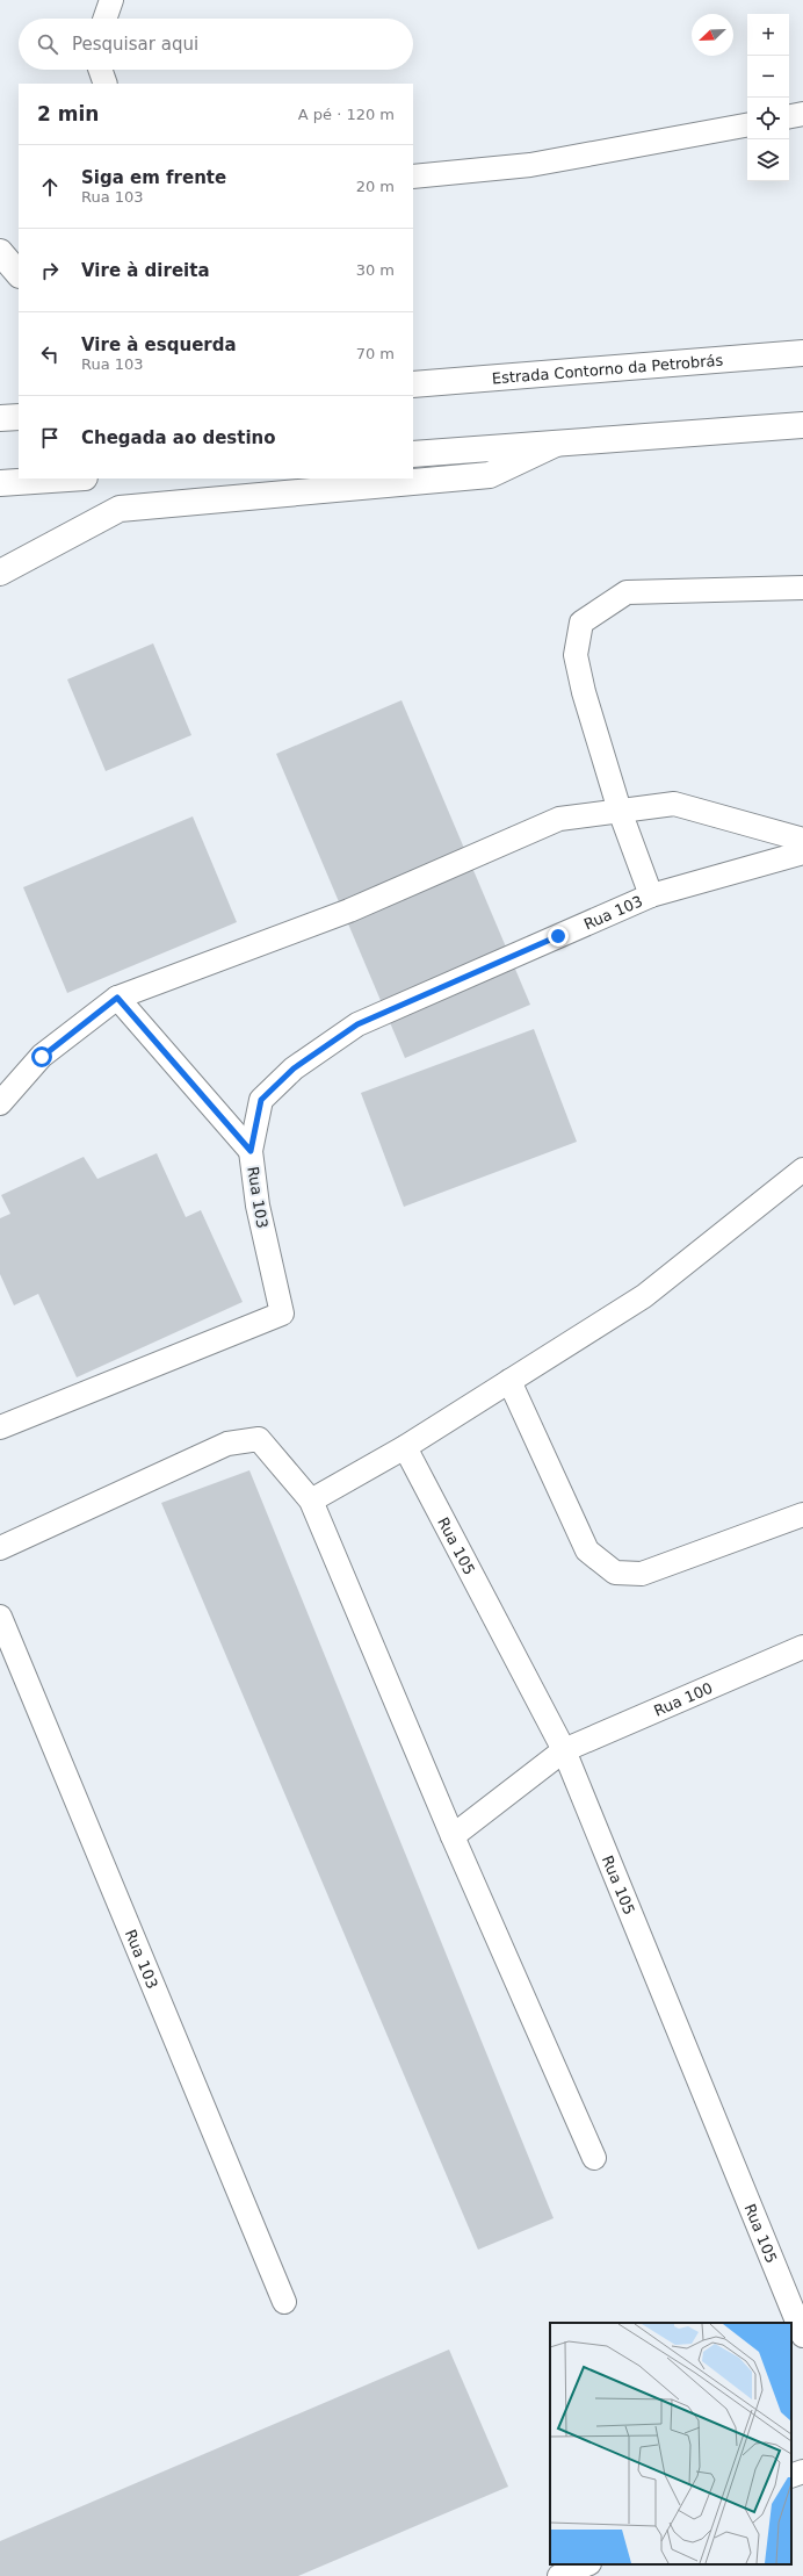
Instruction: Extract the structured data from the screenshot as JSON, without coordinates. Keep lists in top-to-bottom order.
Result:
{
  "streets": {
    "main road": ["Estrada Contorno da Petrobrás"],
    "lane": ["Rua 103", "Rua 105", "Rua 100"]
  },
  "crossings": [
    ["Rua 105", "Rua 100"]
  ],
  "north": "bottom left",
  "page": {
    "map_buttons": ["+", "−"],
    "search": "Pesquisar aqui",
    "heading": ["2 min", "A pé · 120 m"],
    "list": [
      ["Siga em frente", "Rua 103", "20 m"],
      ["Vire à direita", "30 m"],
      ["Vire à esquerda", "Rua 103", "70 m"],
      "Chegada ao destino"
    ]
  }
}
